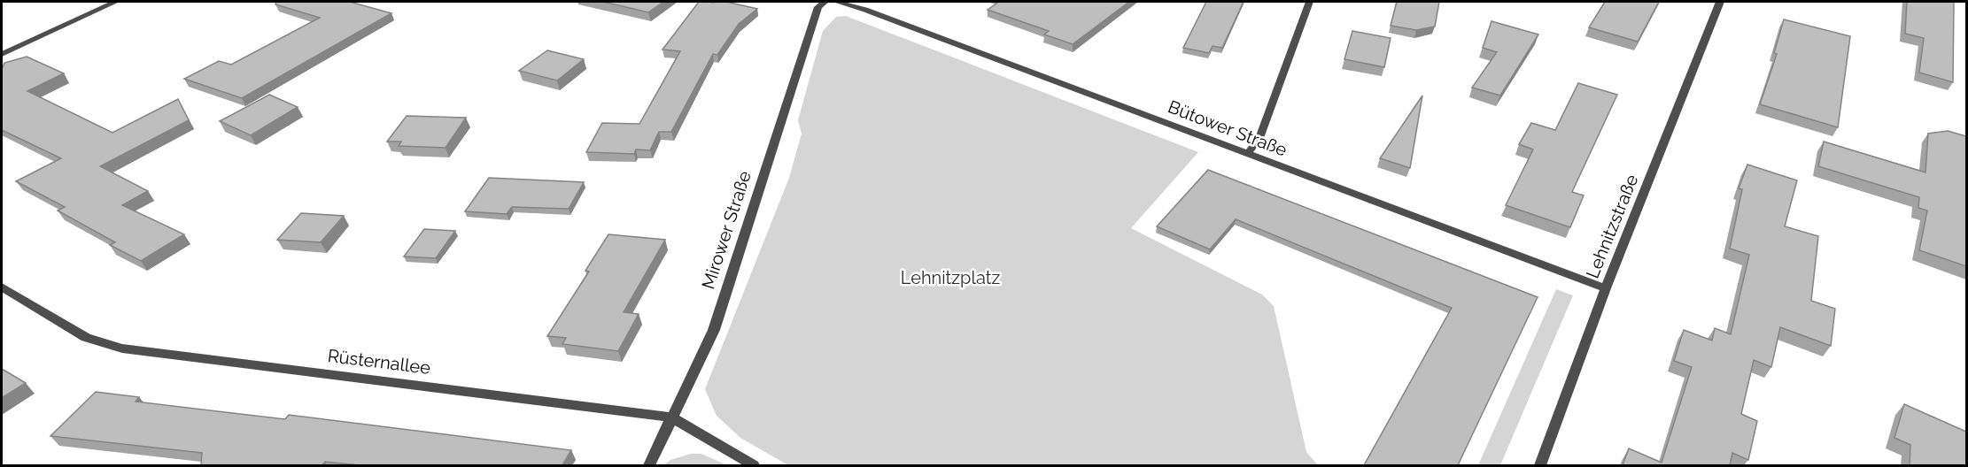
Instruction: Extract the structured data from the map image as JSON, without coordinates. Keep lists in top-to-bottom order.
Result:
{
  "streets": {
    "street": [
      "Bütower Straße",
      "Lehnitzstraße",
      "Mirower Straße",
      "Rüsternallee"
    ]
  },
  "crossings": [
    ["Bütower Straße", "Lehnitzstraße"],
    ["Mirower Straße", "Rüsternallee"]
  ],
  "parks": ["Lehnitzplatz"]
}
